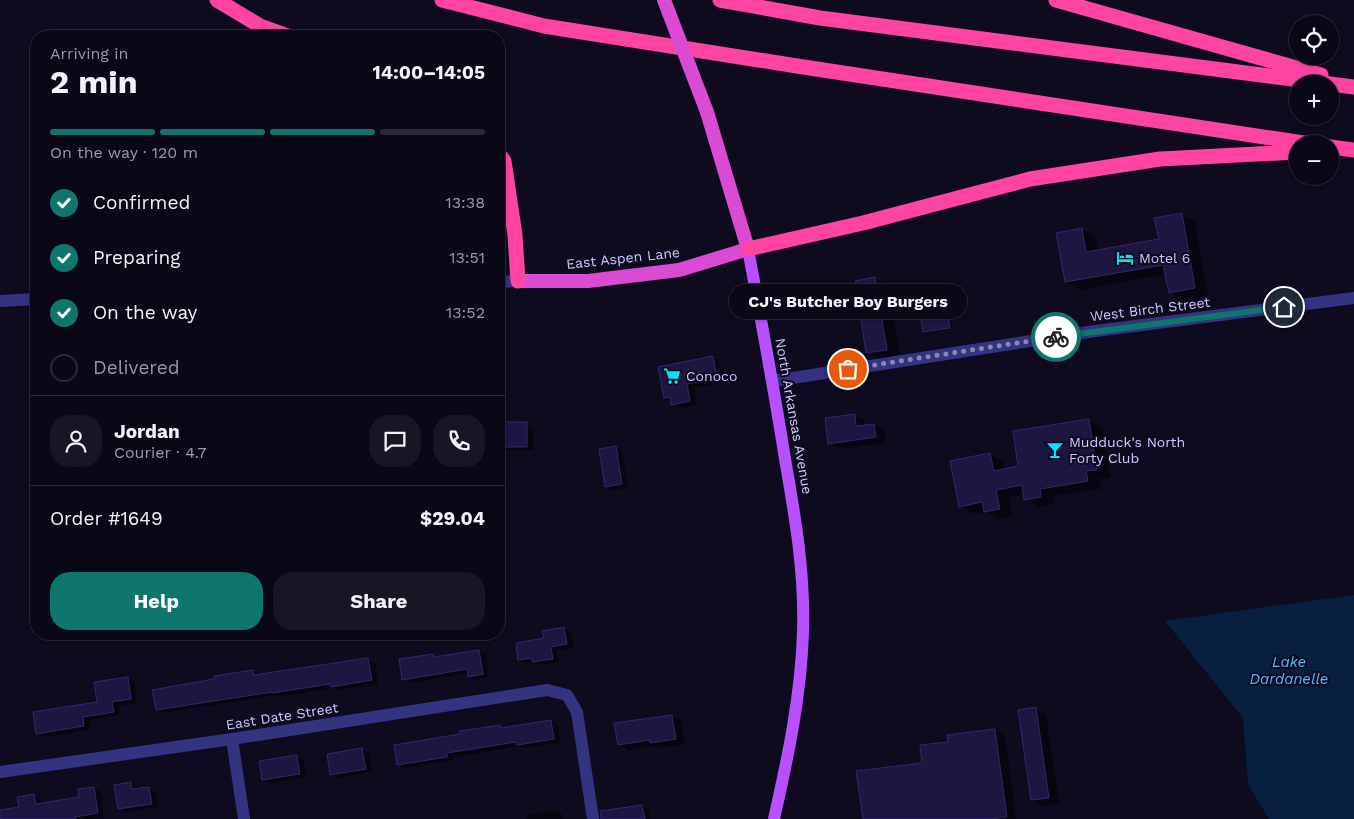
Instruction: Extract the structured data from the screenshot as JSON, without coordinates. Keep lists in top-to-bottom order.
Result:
{
  "streets": {
    "highway": ["East Aspen Lane", "North Arkansas Avenue"],
    "street": ["West Birch Street", "East Date Street"]
  },
  "crossings": [
    ["East Aspen Lane", "North Arkansas Avenue"],
    ["West Birch Street", "North Arkansas Avenue"]
  ],
  "water": ["Lake Dardanelle"],
  "places": {
    "hotel": ["Motel 6"],
    "other": ["CJ's Butcher Boy Burgers"],
    "supermarket": ["Conoco"],
    "bar": ["Mudduck's North Forty Club"]
  },
  "page": {
    "map_buttons": ["+", "−"],
    "heading": ["2 min", "Arriving in", "14:00–14:05"],
    "panel": [
      "Jordan",
      "Courier · 4.7",
      "Order #1649",
      "$29.04"
    ],
    "bar": "On the way · 120 m",
    "list": [
      ["Confirmed", "13:38"],
      ["Preparing", "13:51"],
      ["On the way", "13:52"],
      "Delivered"
    ],
    "bubble": "CJ's Butcher Boy Burgers",
    "buttons": ["Help", "Share"]
  }
}
